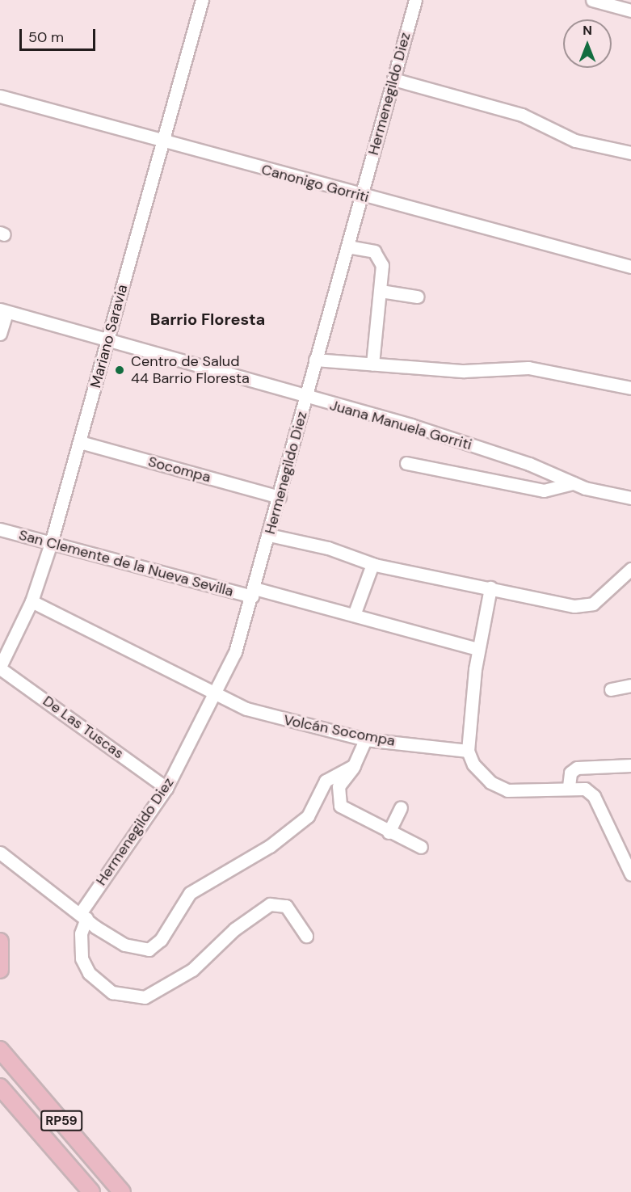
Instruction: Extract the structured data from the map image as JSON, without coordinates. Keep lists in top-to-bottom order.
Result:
{
  "streets": {
    "main road": ["RP59"],
    "street": [
      "Hermenegildo Diez",
      "Canonigo Gorriti",
      "Mariano Saravia",
      "Juana Manuela Gorriti",
      "Socompa",
      "San Clemente de la Nueva Sevilla",
      "De Las Tuscas",
      "Volcán Socompa"
    ]
  },
  "crossings": [
    ["Hermenegildo Diez", "Canonigo Gorriti"],
    ["Hermenegildo Diez", "Juana Manuela Gorriti"],
    ["Hermenegildo Diez", "Socompa"],
    ["Hermenegildo Diez", "San Clemente de la Nueva Sevilla"],
    ["Hermenegildo Diez", "De Las Tuscas"],
    ["Hermenegildo Diez", "Volcán Socompa"],
    ["Canonigo Gorriti", "Mariano Saravia"],
    ["Mariano Saravia", "Juana Manuela Gorriti"],
    ["Mariano Saravia", "Socompa"],
    ["Mariano Saravia", "San Clemente de la Nueva Sevilla"],
    ["Mariano Saravia", "De Las Tuscas"],
    ["Mariano Saravia", "Volcán Socompa"]
  ],
  "districts": ["Barrio Floresta"],
  "places": ["Centro de Salud 44 Barrio Floresta"],
  "scale_bar": "50 m",
  "north": "top"
}
